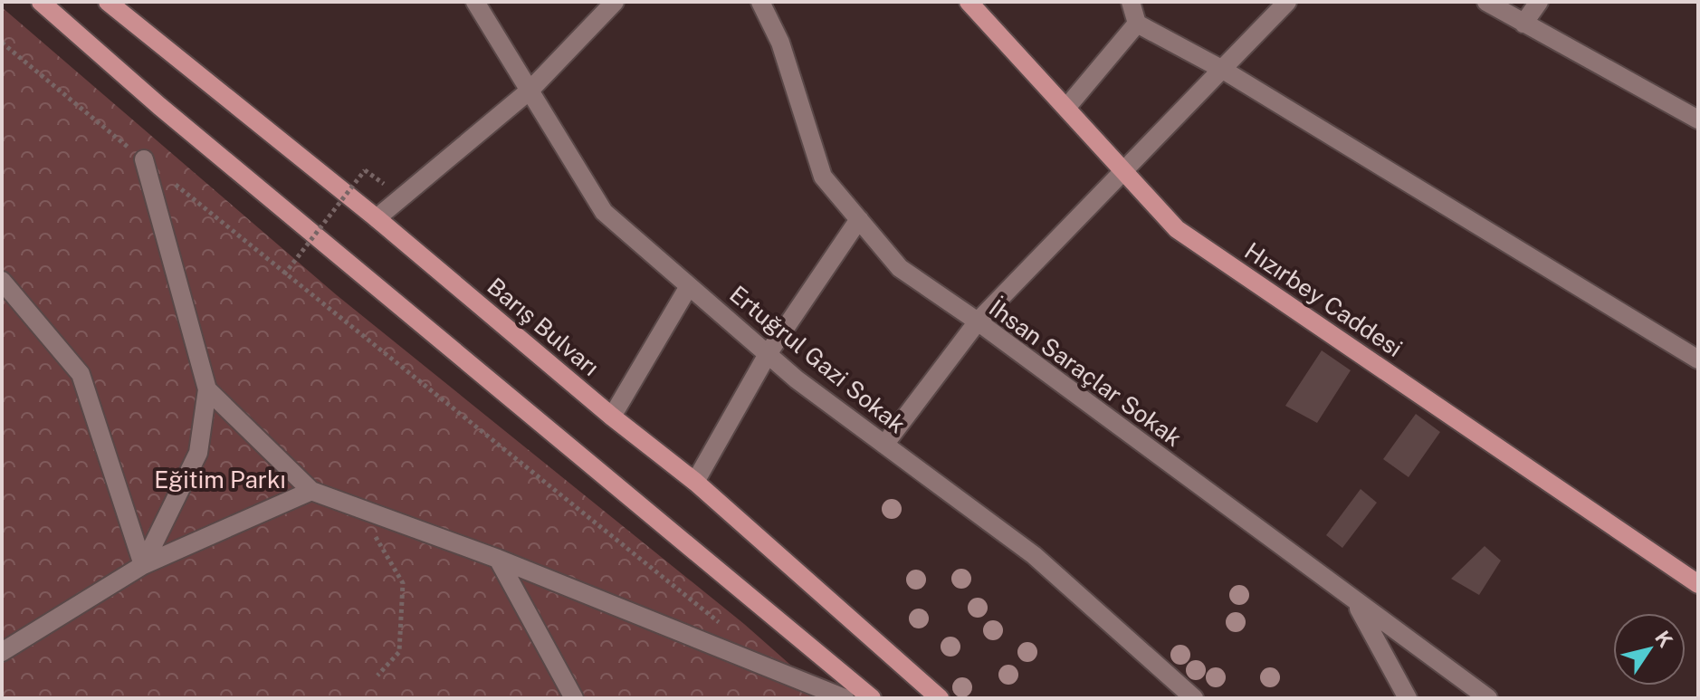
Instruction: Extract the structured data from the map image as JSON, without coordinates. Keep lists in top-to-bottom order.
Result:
{
  "streets": {
    "main road": ["Hızırbey Caddesi", "Barış Bulvarı"],
    "street": ["Ertuğrul Gazi Sokak", "İhsan Saraçlar Sokak"]
  },
  "parks": ["Eğitim Parkı"],
  "north": "top right"
}
